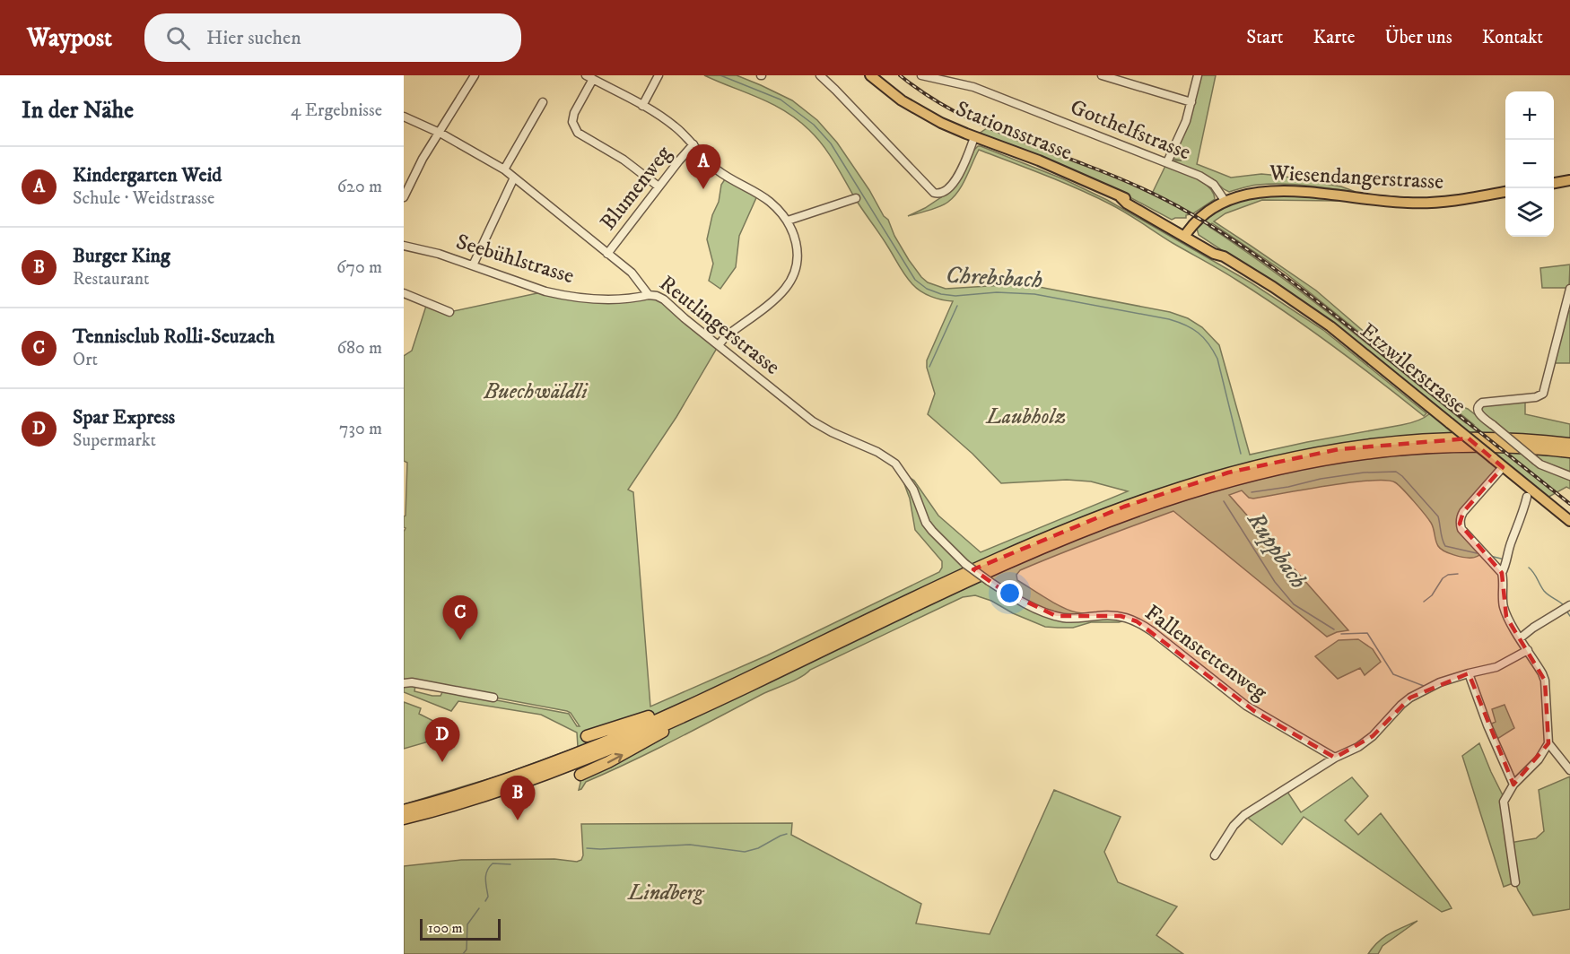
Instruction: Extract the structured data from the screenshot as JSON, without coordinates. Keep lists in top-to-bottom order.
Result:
{
  "streets": {
    "main road": ["Stationsstrasse", "Wiesendangerstrasse", "Etzwilerstrasse"],
    "street": [
      "Gotthelfstrasse",
      "Blumenweg",
      "Seebühlstrasse",
      "Reutlingerstrasse",
      "Fallenstettenweg"
    ]
  },
  "crossings": [
    ["Gotthelfstrasse", "Wiesendangerstrasse"],
    ["Stationsstrasse", "Etzwilerstrasse"],
    ["Wiesendangerstrasse", "Etzwilerstrasse"],
    ["Blumenweg", "Reutlingerstrasse"],
    ["Seebühlstrasse", "Reutlingerstrasse"],
    ["Reutlingerstrasse", "Fallenstettenweg"]
  ],
  "water": ["Chrebsbach", "Ruppbach"],
  "parks": ["Buechwäldli", "Laubholz", "Lindberg"],
  "scale_bar": "100 m",
  "page": {
    "header": "Waypost",
    "search": "Hier suchen",
    "nav": [
      "Start",
      "Karte",
      "Über uns",
      "Kontakt"
    ],
    "heading": ["In der Nähe", "4 Ergebnisse"],
    "map_buttons": ["+", "−"],
    "pins": [
      "A",
      "C",
      "D",
      "B"
    ],
    "list": [
      {
        "mark": "A",
        "name": "Kindergarten Weid",
        "note": "Schule · Weidstrasse",
        "value": "620 m"
      },
      {
        "mark": "B",
        "name": "Burger King",
        "note": "Restaurant",
        "value": "670 m"
      },
      {
        "mark": "C",
        "name": "Tennisclub Rolli-Seuzach",
        "note": "Ort",
        "value": "680 m"
      },
      {
        "mark": "D",
        "name": "Spar Express",
        "note": "Supermarkt",
        "value": "730 m"
      }
    ],
    "scale": "100 m"
  }
}
